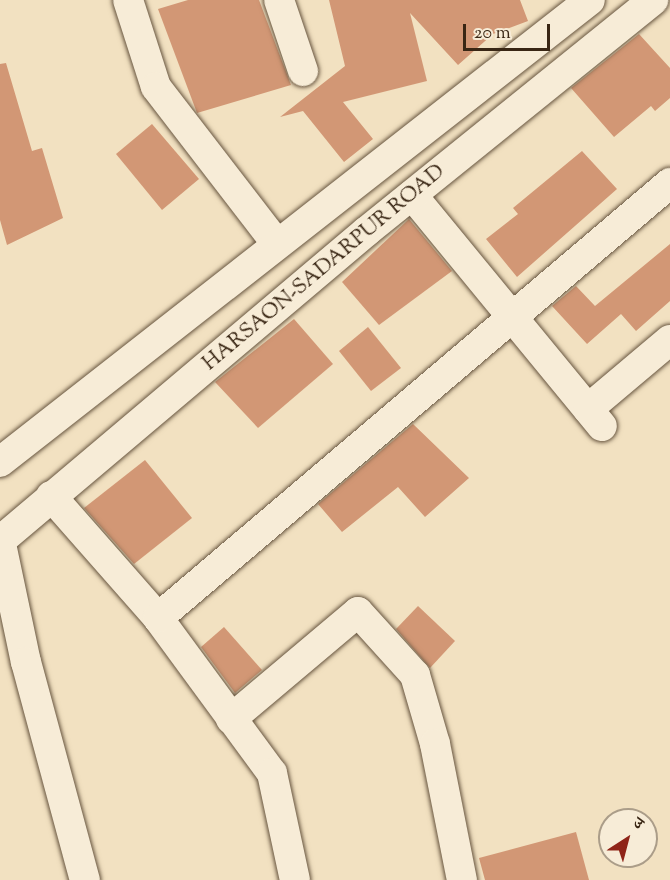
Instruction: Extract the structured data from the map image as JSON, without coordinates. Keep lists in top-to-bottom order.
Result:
{
  "streets": {
    "street": ["HARSAON-SADARPUR ROAD"]
  },
  "scale_bar": "20 m",
  "north": "top right"
}
